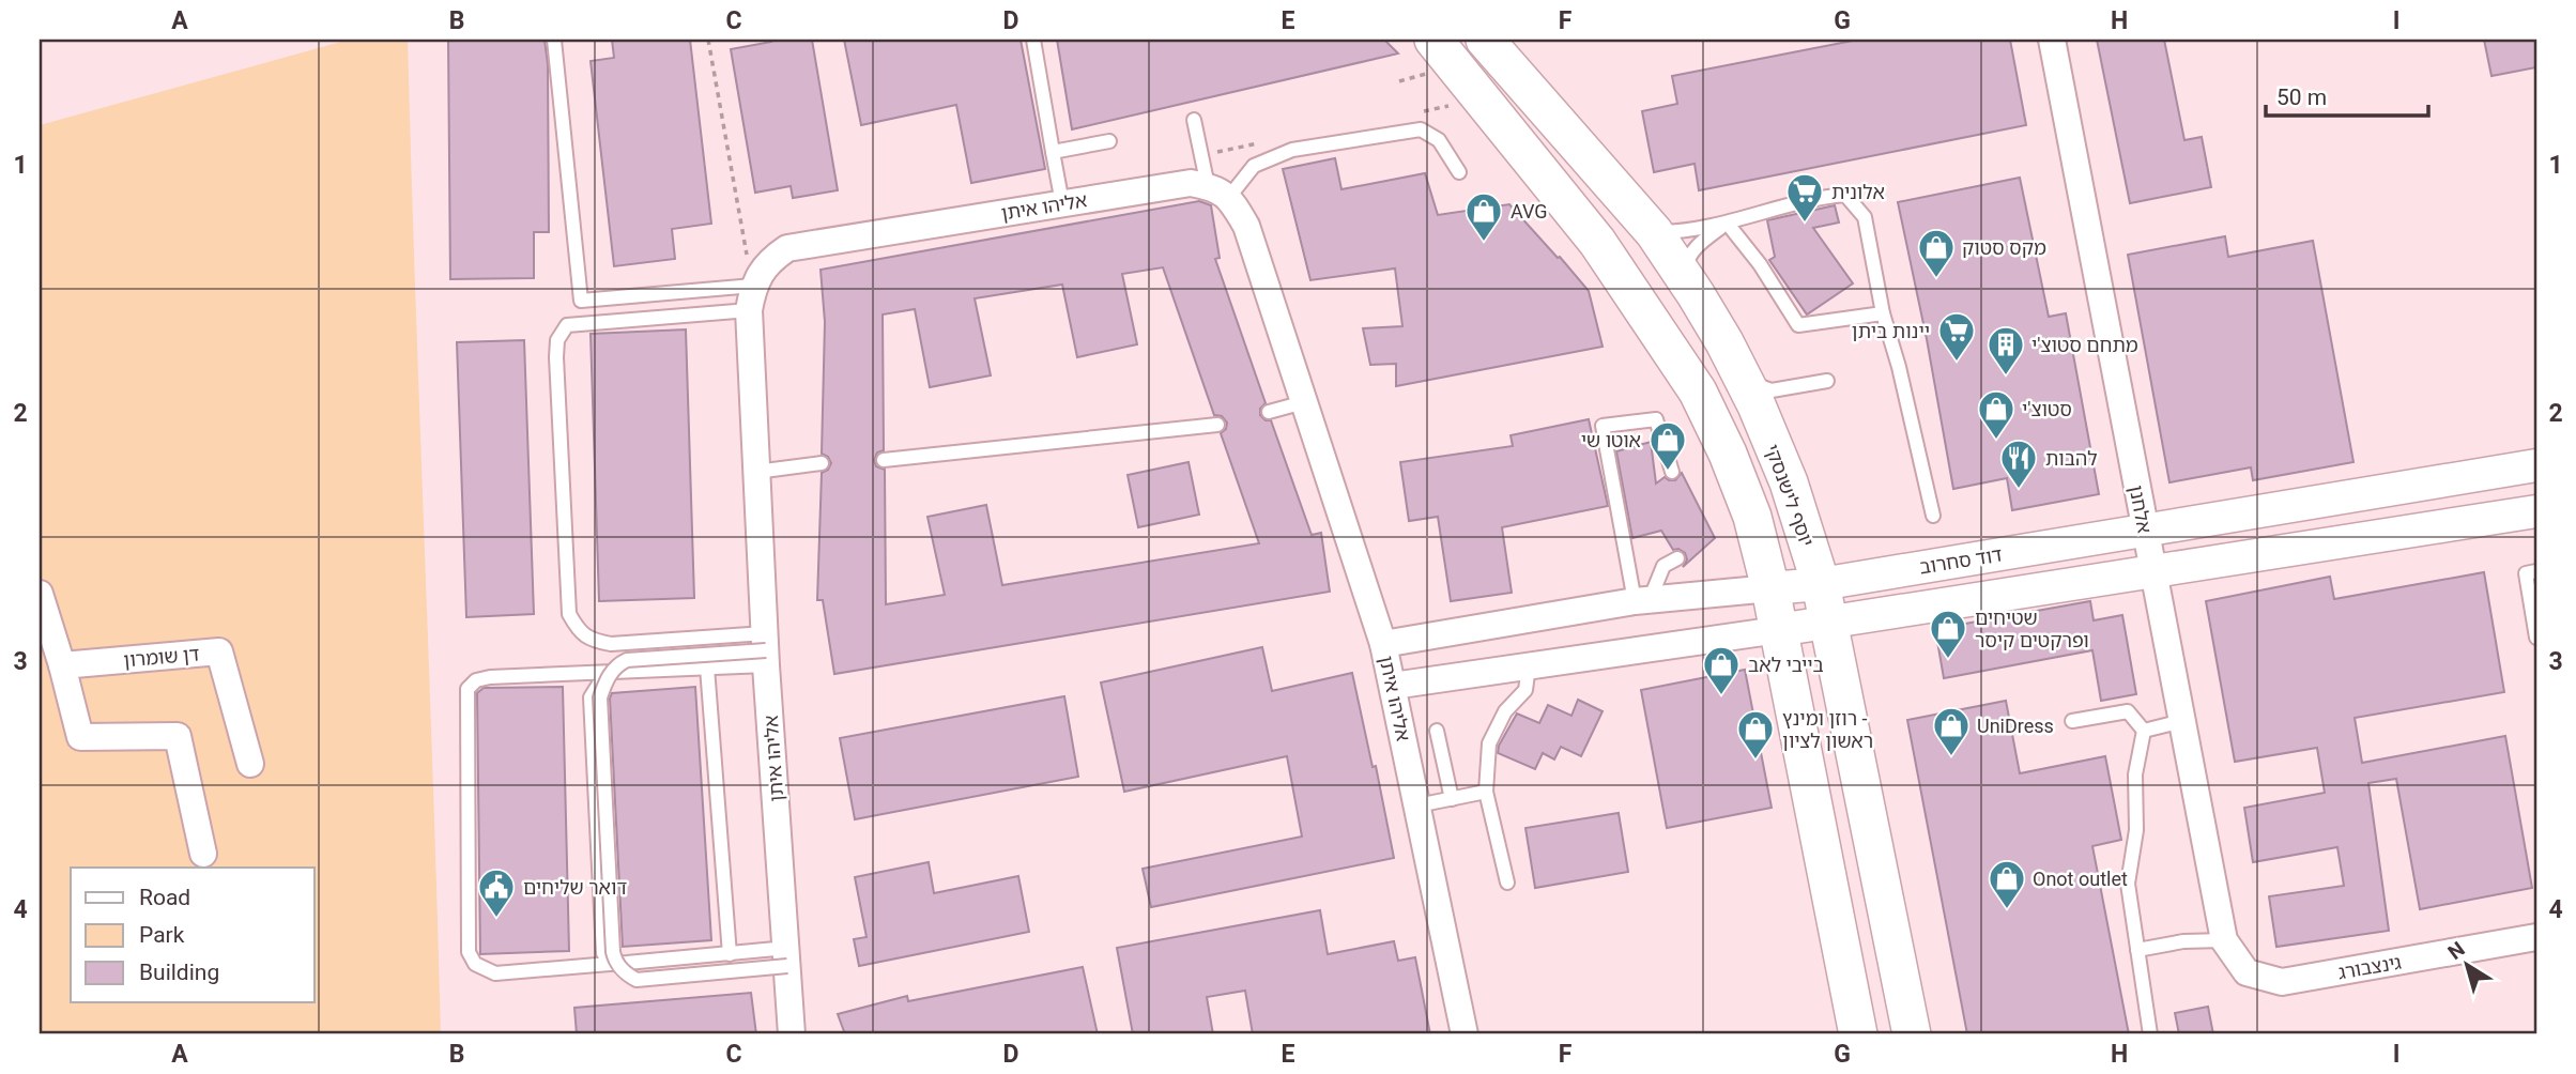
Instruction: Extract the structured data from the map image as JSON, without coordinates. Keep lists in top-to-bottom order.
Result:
{
  "streets": {
    "main road": ["יוסף לישנסקי"],
    "street": [
      "אליהו איתן",
      "אלחנן",
      "דוד סחרוב",
      "דן שומרון",
      "גינצבורג"
    ]
  },
  "crossings": [
    ["אליהו איתן", "דוד סחרוב"],
    ["יוסף לישנסקי", "דוד סחרוב"],
    ["אלחנן", "דוד סחרוב"],
    ["אלחנן", "גינצבורג"]
  ],
  "places": {
    "supermarket": ["אלונית", "יינות ביתן"],
    "shop": [
      "AVG",
      "מקס סטוק",
      "סטוצ'י",
      "אוטו שי",
      "שטיחים ופרקטים קיסר",
      "בייבי לאב",
      "UniDress",
      "רוזן ומינץ - ראשון לציון",
      "Onot outlet"
    ],
    "building": ["מתחם סטוצ'י"],
    "restaurant": ["להבות"],
    "public building": ["דואר שליחים"]
  },
  "legend": ["Road", "Park", "Building"],
  "scale_bar": "50 m",
  "north": "top left",
  "grid": {
    "columns": [
      "A",
      "B",
      "C",
      "D",
      "E",
      "F",
      "G",
      "H",
      "I"
    ],
    "rows": [
      "1",
      "2",
      "3",
      "4"
    ]
  }
}
